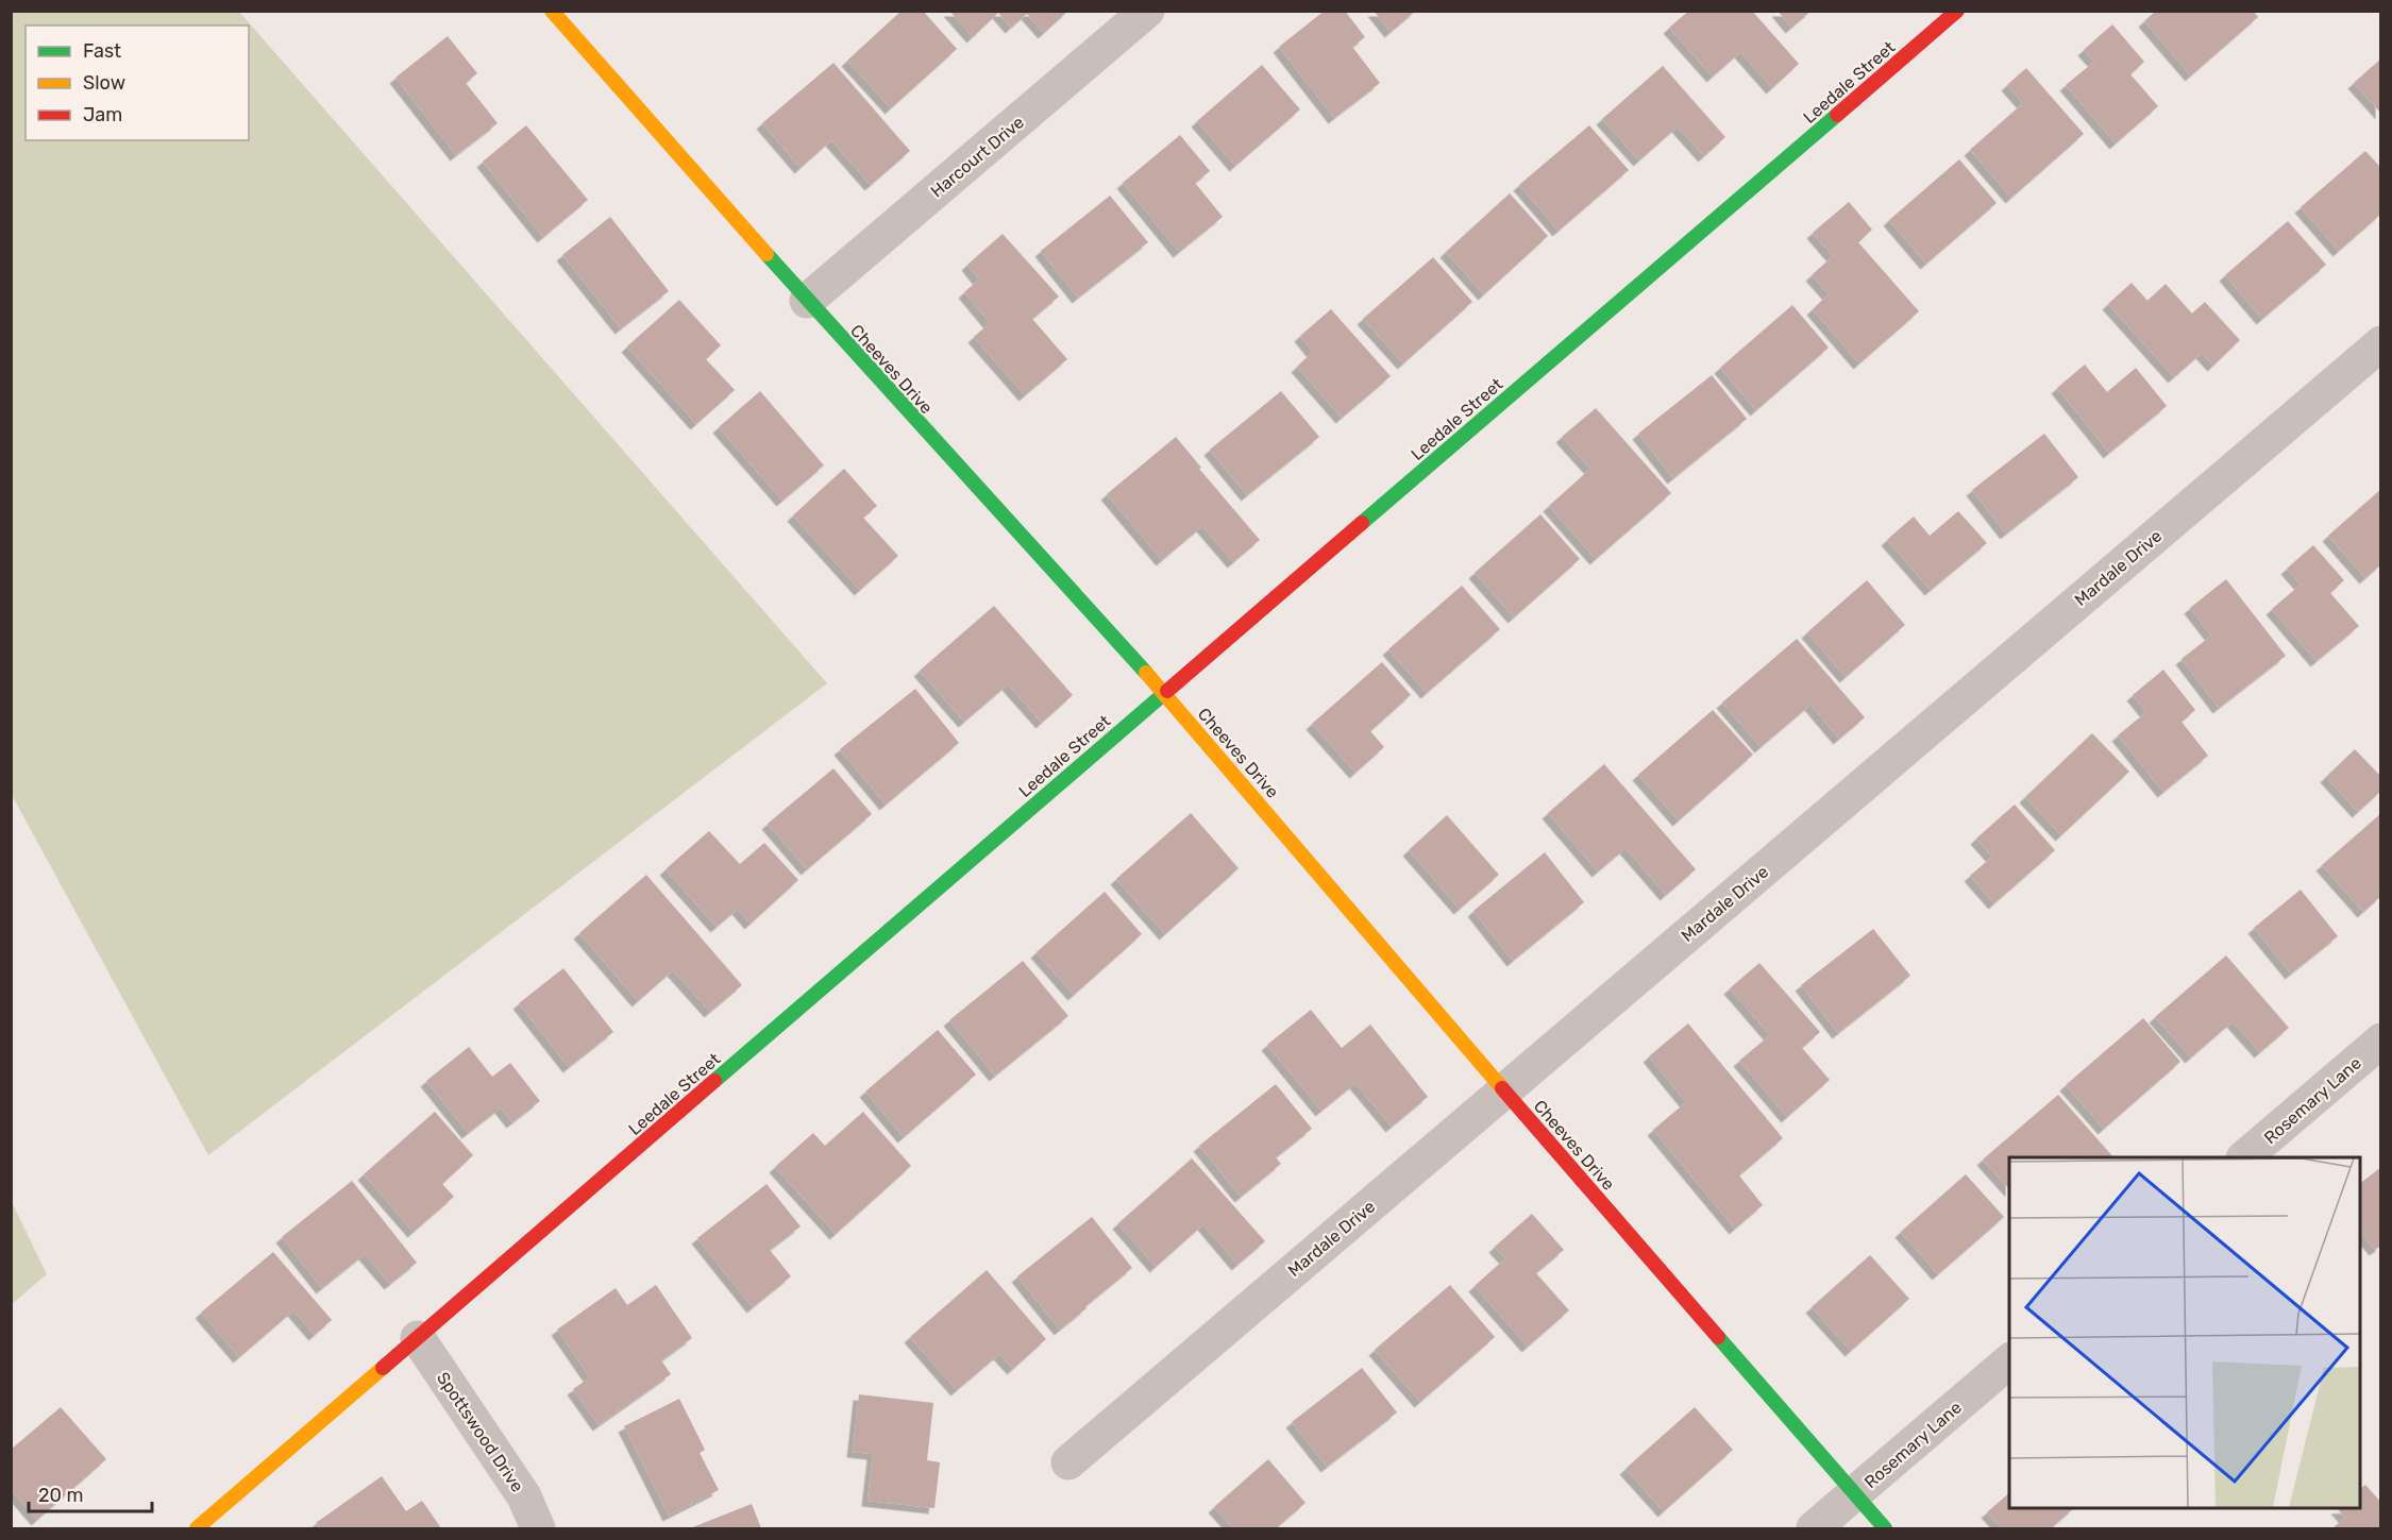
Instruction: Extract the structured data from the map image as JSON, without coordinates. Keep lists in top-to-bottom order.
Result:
{
  "streets": {
    "street": [
      "Leedale Street",
      "Harcourt Drive",
      "Cheeves Drive",
      "Mardale Drive",
      "Rosemary Lane",
      "Spottswood Drive"
    ]
  },
  "crossings": [
    ["Leedale Street", "Cheeves Drive"],
    ["Leedale Street", "Spottswood Drive"],
    ["Harcourt Drive", "Cheeves Drive"],
    ["Cheeves Drive", "Mardale Drive"],
    ["Cheeves Drive", "Rosemary Lane"]
  ],
  "legend": ["Fast", "Slow", "Jam"],
  "scale_bar": "20 m"
}
